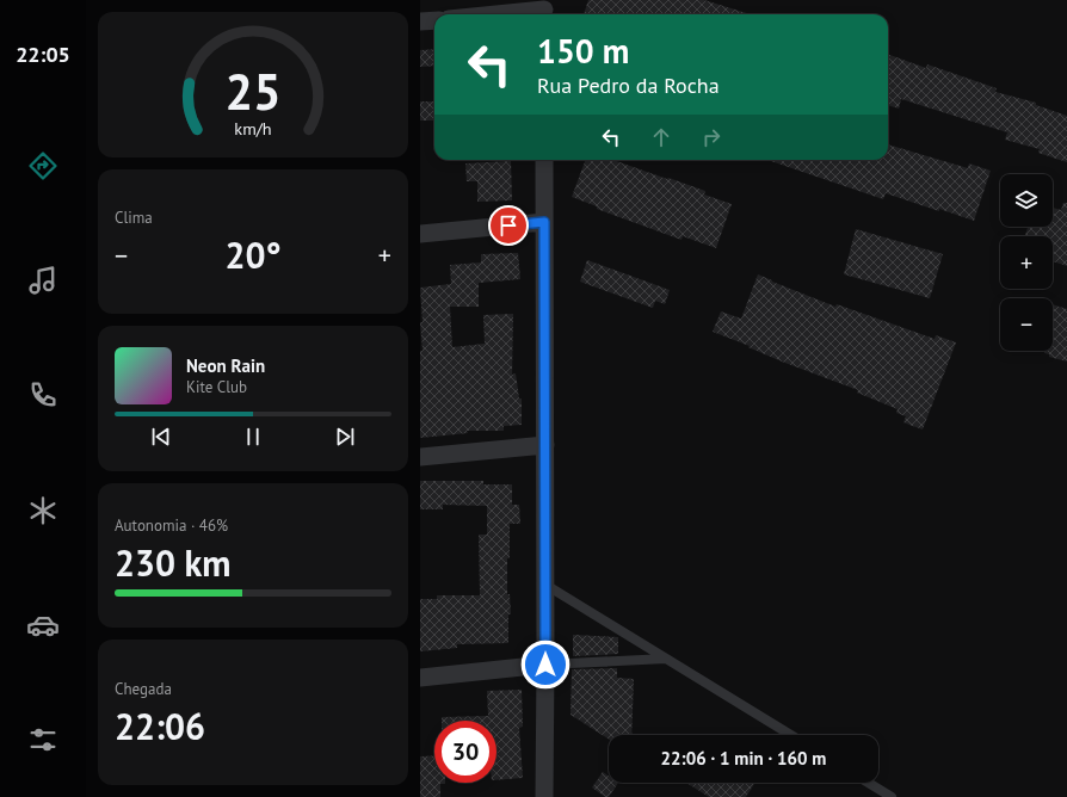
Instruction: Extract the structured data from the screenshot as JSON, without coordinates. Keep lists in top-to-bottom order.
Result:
{
  "page": {
    "tabs": "22:05",
    "turn": ["150 m", "Rua Pedro da Rocha"],
    "tile": [
      "Clima",
      ["Autonomia · 46%", "230 km"],
      ["Chegada", "22:06"]
    ],
    "map_buttons": ["+", "−"],
    "heat": ["−", "20°", "+"],
    "song": ["Neon Rain", "Kite Club"],
    "limit": "30",
    "trip": "22:06 · 1 min · 160 m",
    "gauge": ["25", "km/h"]
  }
}
